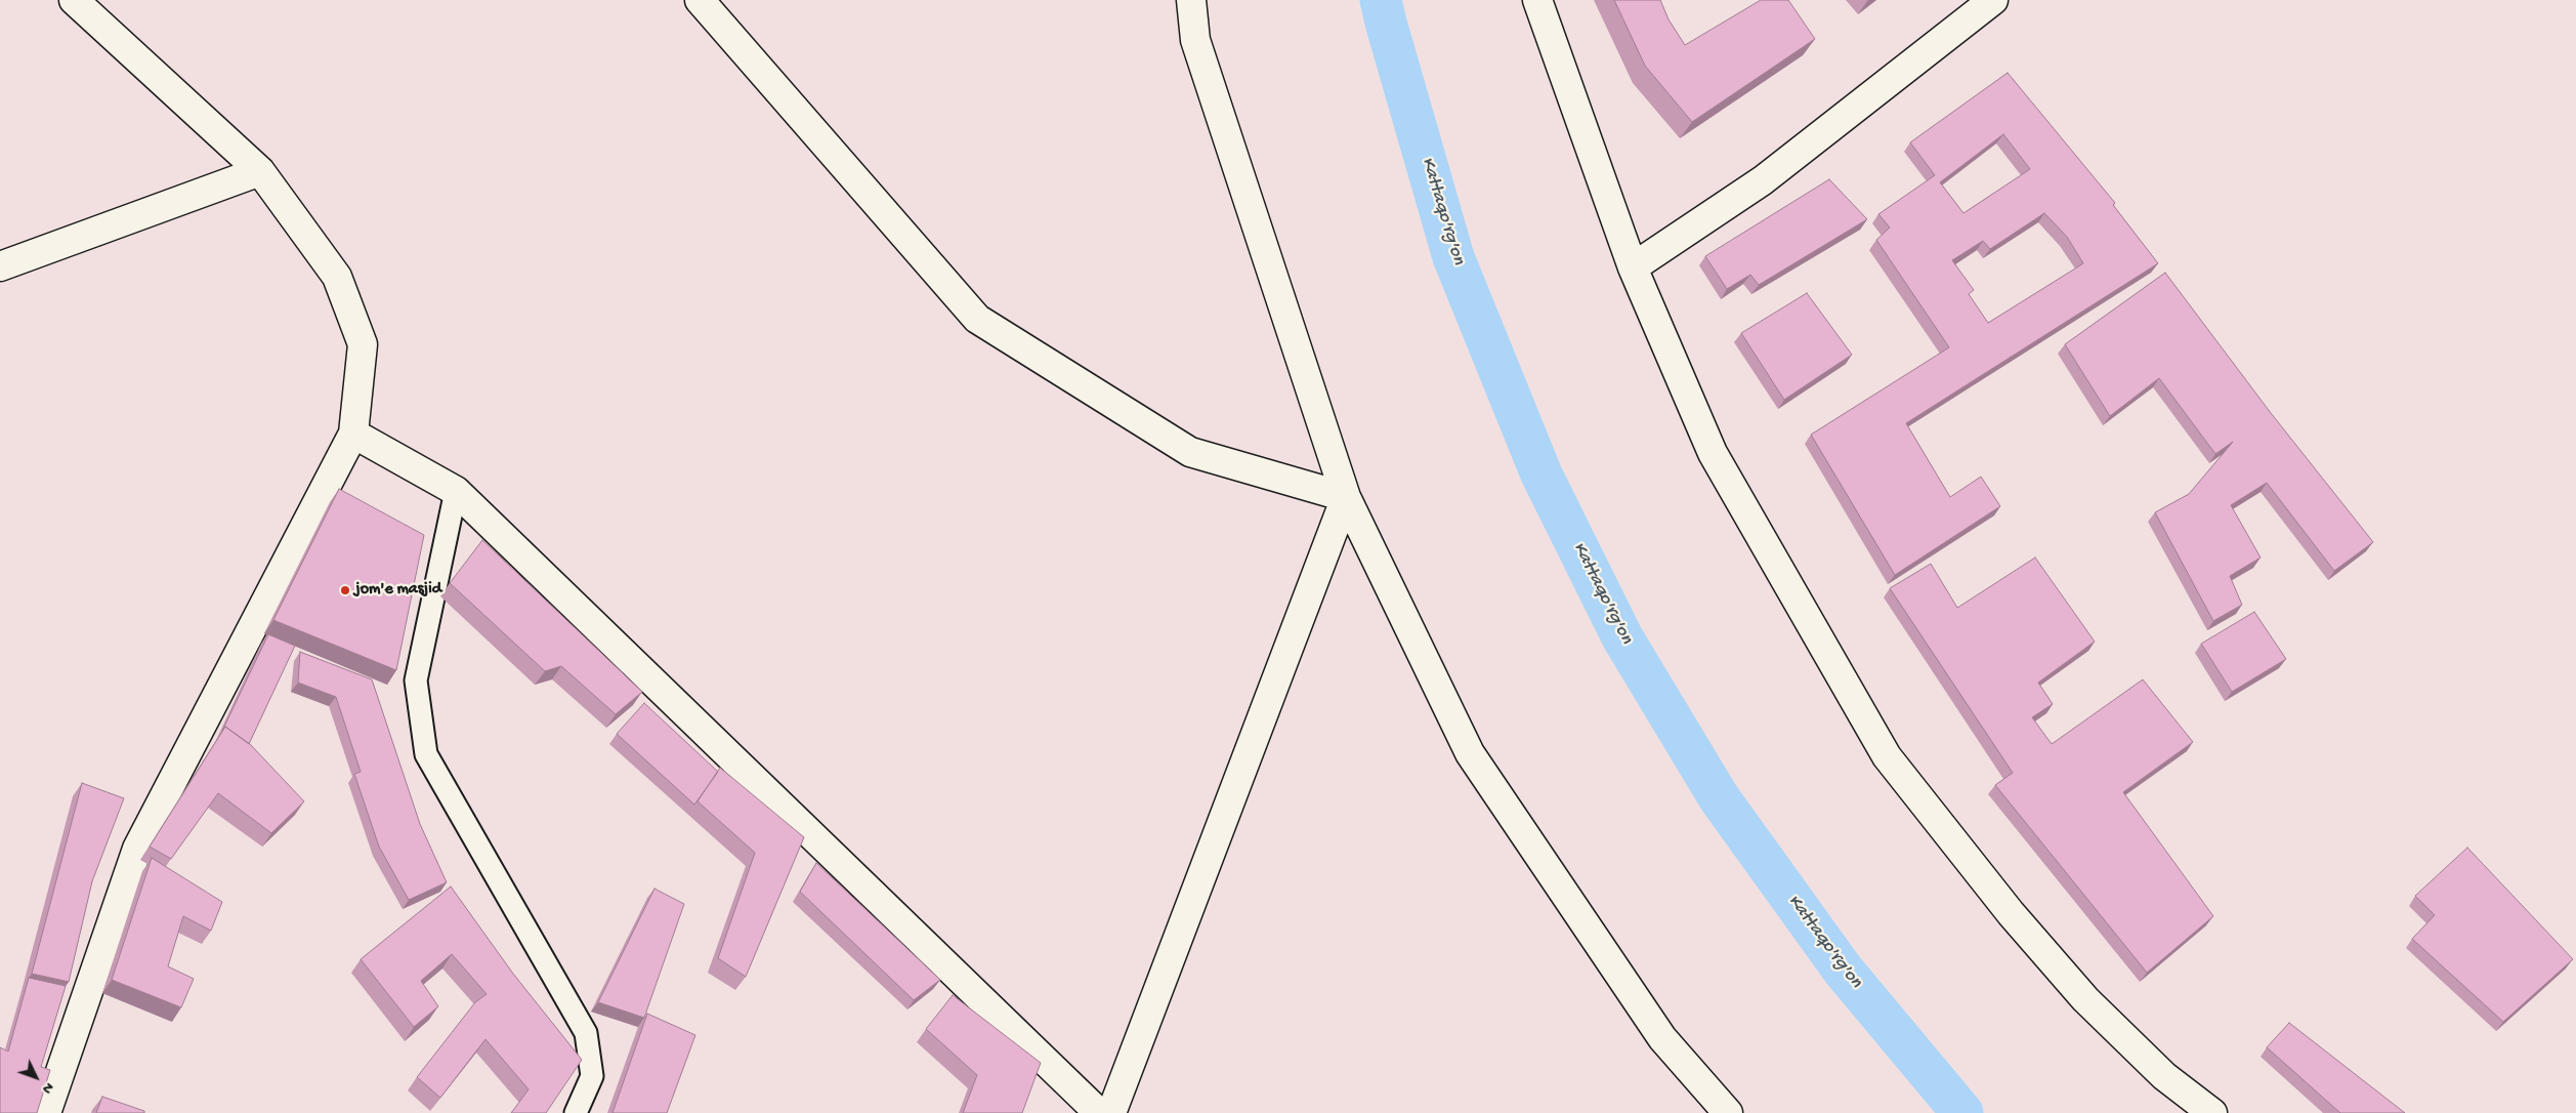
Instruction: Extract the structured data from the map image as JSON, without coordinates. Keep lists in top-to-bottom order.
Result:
{
  "water": ["Kattaqo'rg'on"],
  "places": ["jom'e masjid"],
  "north": "bottom right"
}
